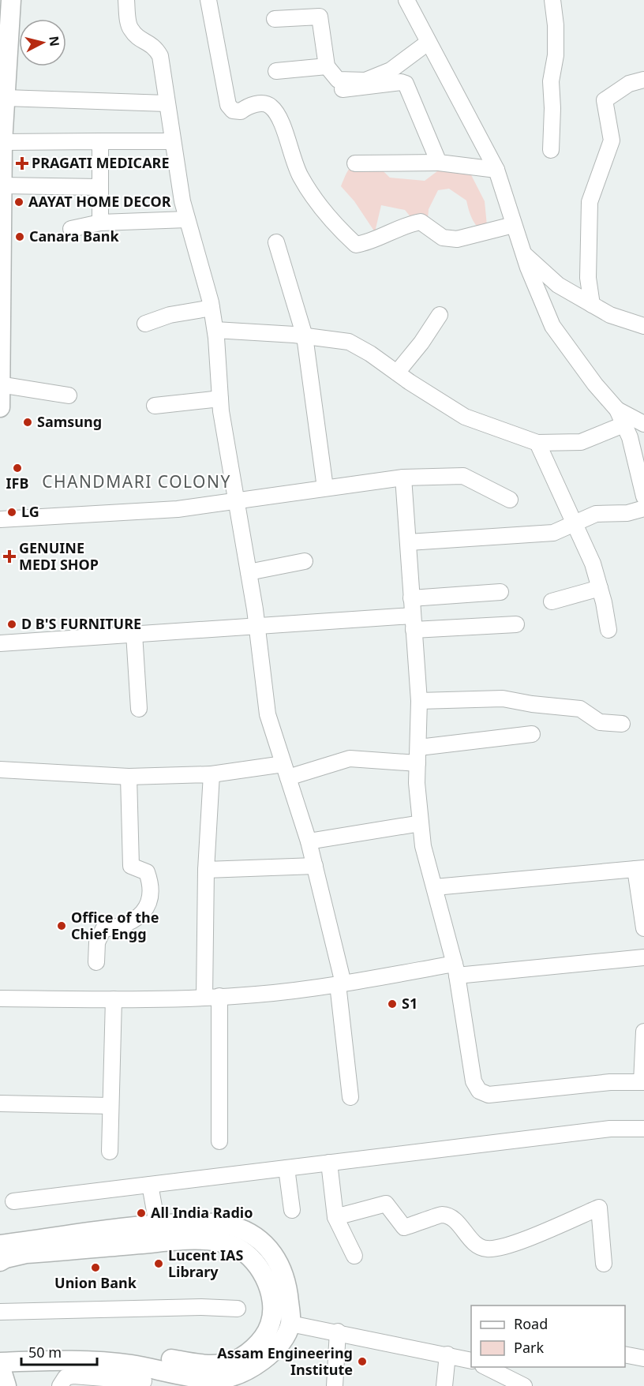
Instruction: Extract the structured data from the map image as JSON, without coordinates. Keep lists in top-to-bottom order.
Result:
{
  "districts": ["CHANDMARI COLONY"],
  "places": {
    "health": ["PRAGATI MEDICARE", "GENUINE MEDI SHOP"],
    "other": [
      "AAYAT HOME DECOR",
      "Canara Bank",
      "Samsung",
      "IFB",
      "LG",
      "D B'S FURNITURE",
      "Office of the Chief Engg",
      "S1",
      "All India Radio",
      "Lucent IAS Library",
      "Union Bank",
      "Assam Engineering Institute"
    ]
  },
  "legend": ["Road", "Park"],
  "scale_bar": "50 m",
  "north": "right"
}
